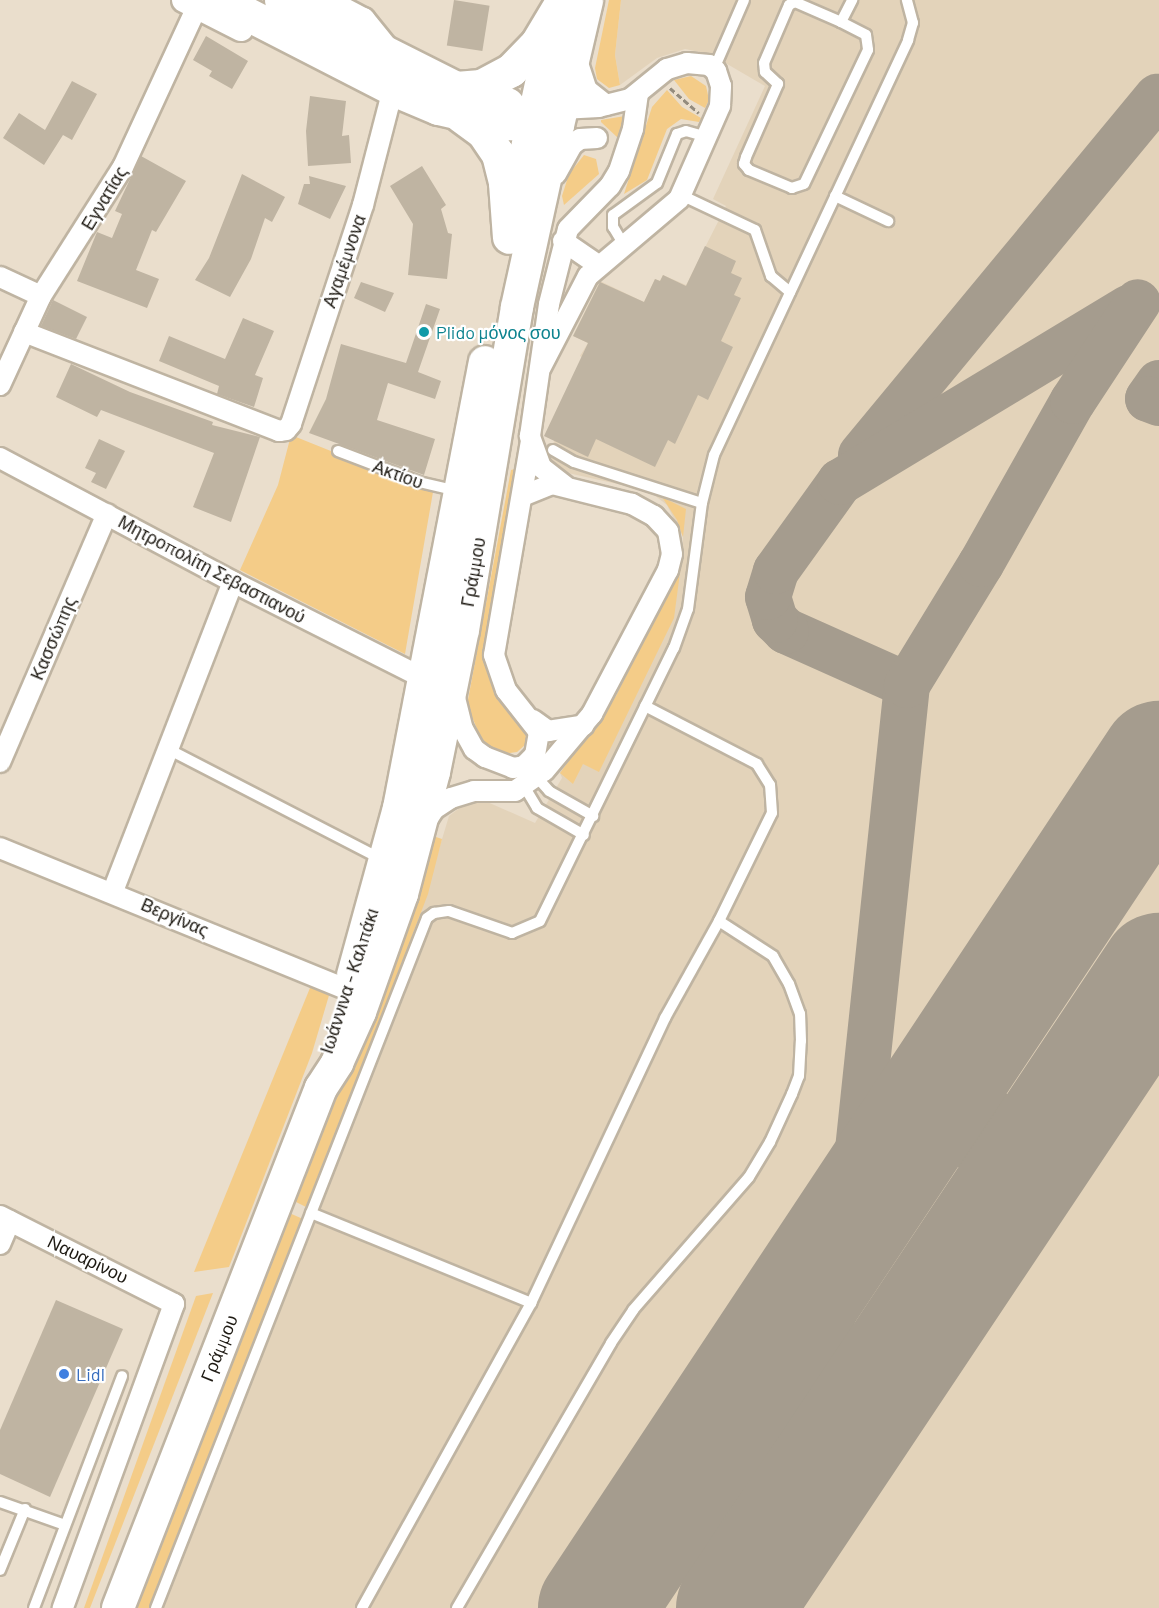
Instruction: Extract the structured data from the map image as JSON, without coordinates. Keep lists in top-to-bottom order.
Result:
{
  "streets": {
    "main road": ["Γράμμου", "Ιωάννινα - Καλπάκι"],
    "street": [
      "Εγνατίας",
      "Αγαμέμνονα",
      "Μητροπολίτη Σεβαστιανού",
      "Κασσώπης",
      "Βεργίνας",
      "Ναυαρίνου"
    ],
    "lane": ["Ακτίου"]
  },
  "crossings": [
    ["Εγνατίας", "Αγαμέμνονα"],
    ["Ακτίου", "Γράμμου"],
    ["Μητροπολίτη Σεβαστιανού", "Γράμμου"],
    ["Μητροπολίτη Σεβαστιανού", "Κασσώπης"],
    ["Γράμμου", "Βεργίνας"],
    ["Γράμμου", "Ιωάννινα - Καλπάκι"],
    ["Βεργίνας", "Ιωάννινα - Καλπάκι"]
  ],
  "places": ["Plido μόνος σου", "Lidl"]
}
